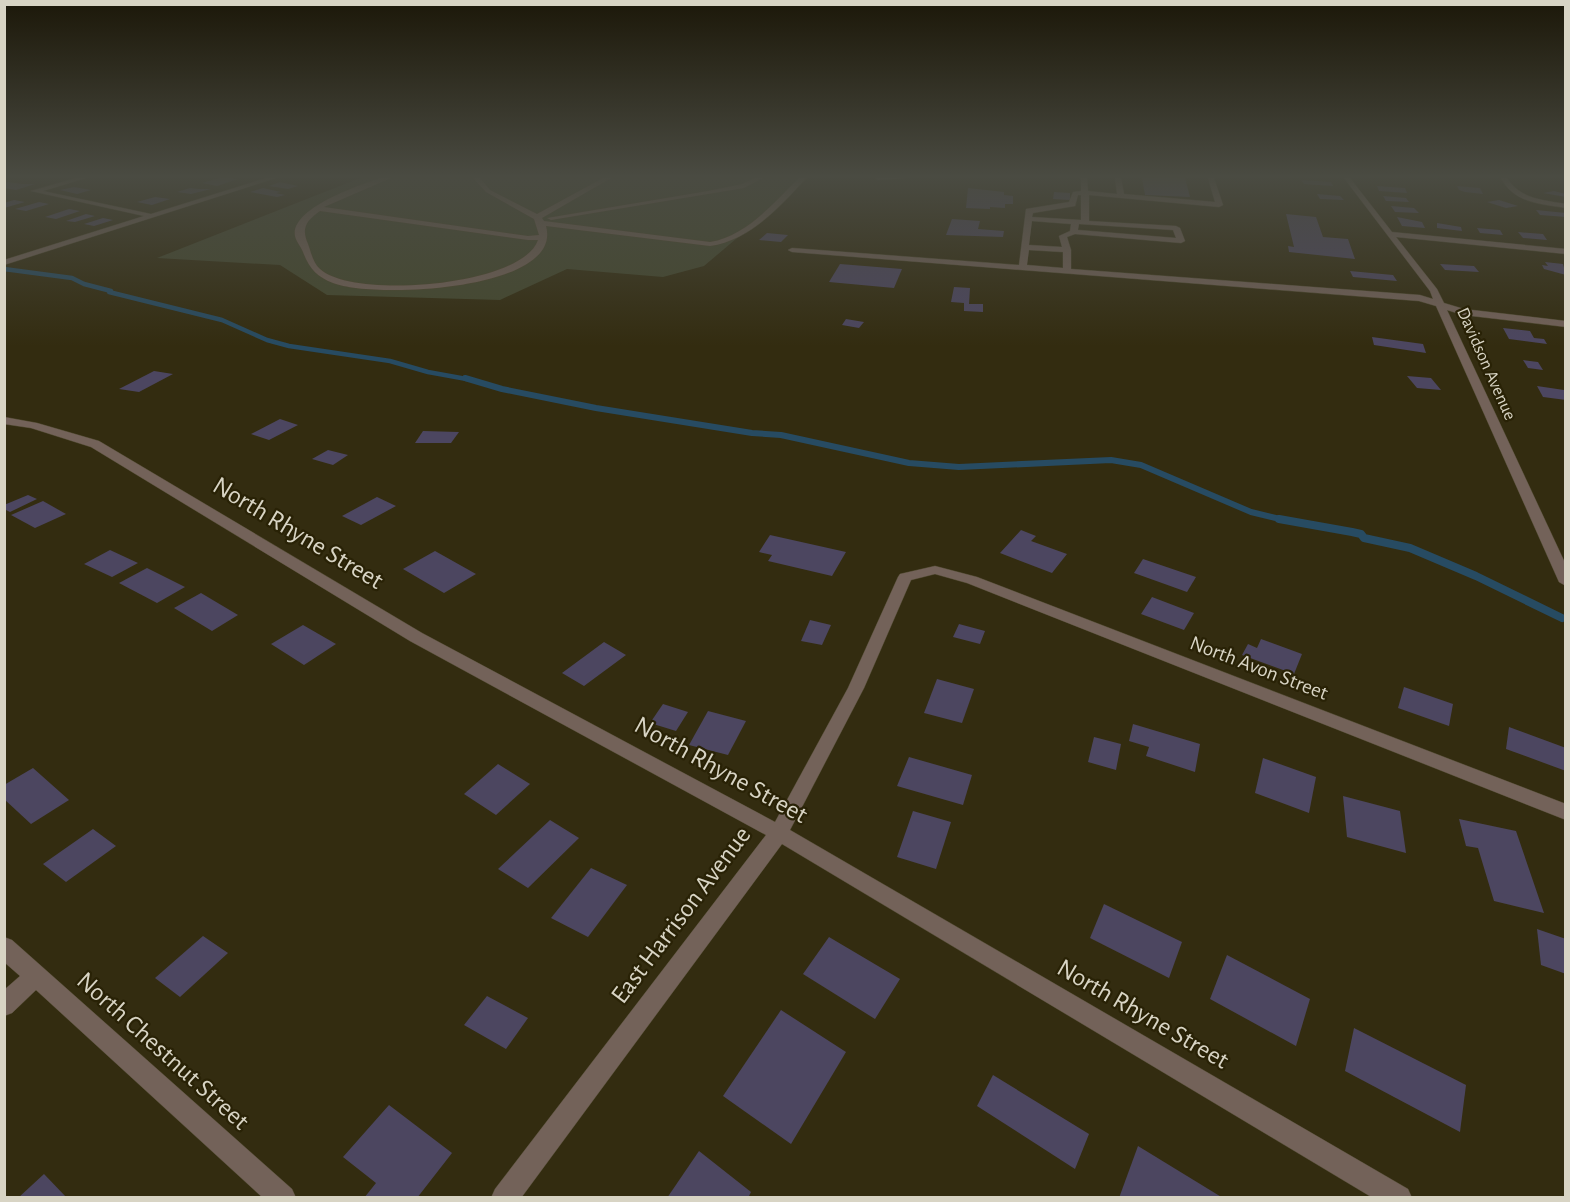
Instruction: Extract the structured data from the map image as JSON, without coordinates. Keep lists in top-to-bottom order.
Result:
{
  "streets": {
    "street": [
      "Davidson Avenue",
      "North Rhyne Street",
      "North Avon Street",
      "East Harrison Avenue",
      "North Chestnut Street"
    ]
  },
  "crossings": [
    ["North Rhyne Street", "East Harrison Avenue"],
    ["North Avon Street", "East Harrison Avenue"]
  ]
}
